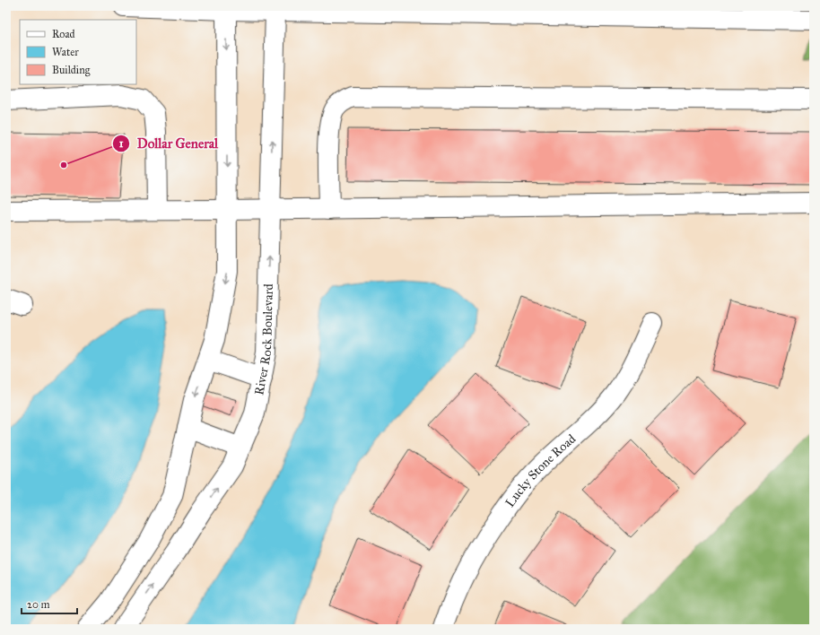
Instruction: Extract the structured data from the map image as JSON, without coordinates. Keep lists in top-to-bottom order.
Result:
{
  "streets": {
    "street": ["River Rock Boulevard", "Lucky Stone Road"]
  },
  "places": ["Dollar General"],
  "legend": ["Road", "Water", "Building"],
  "scale_bar": "20 m"
}
